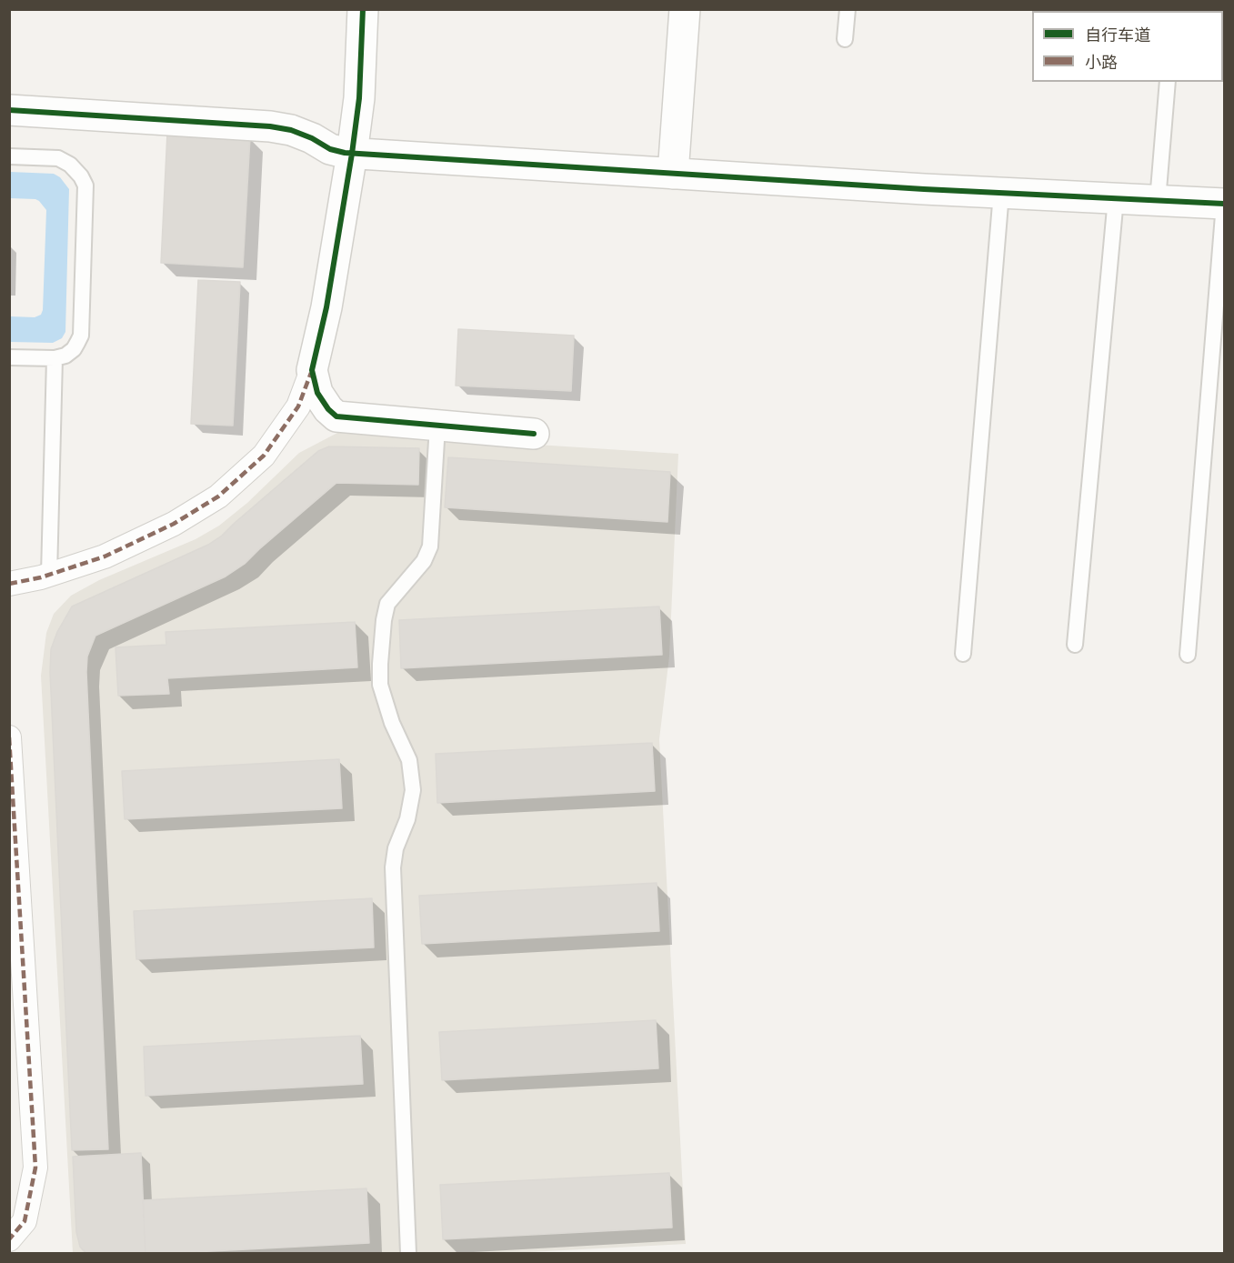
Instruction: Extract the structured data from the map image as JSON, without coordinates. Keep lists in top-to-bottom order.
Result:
{
  "legend": ["自行车道", "小路"]
}
